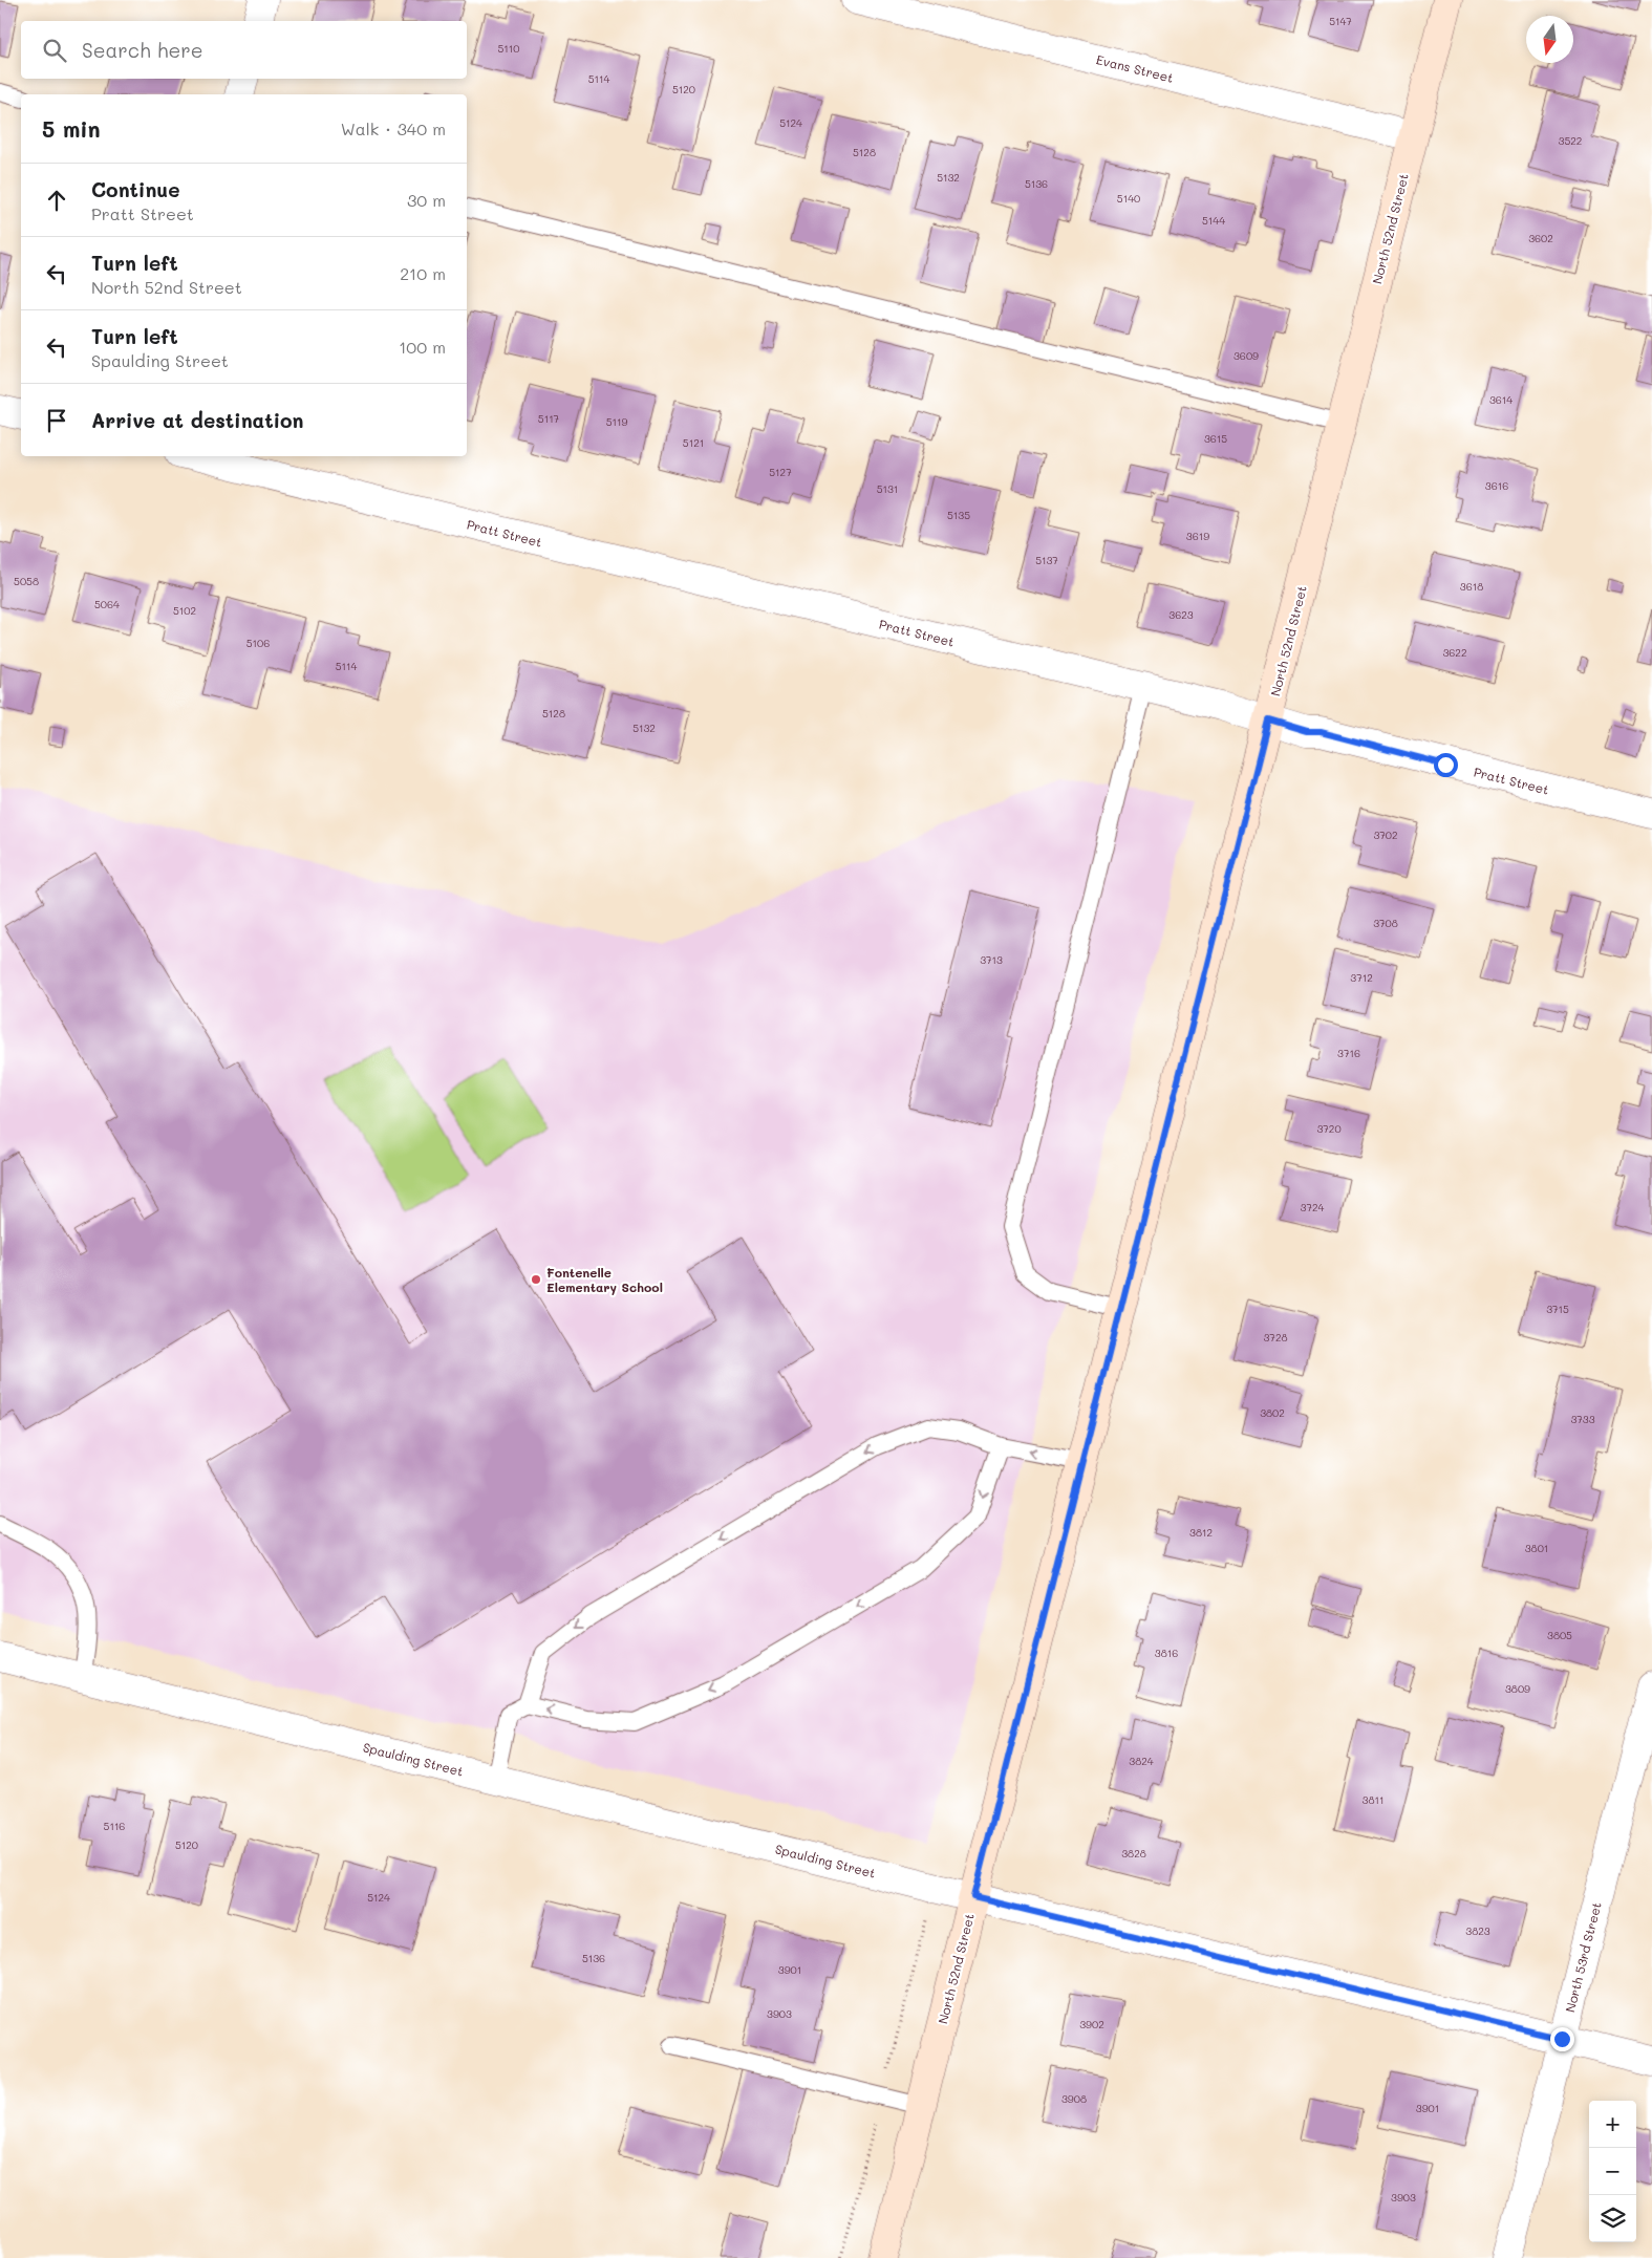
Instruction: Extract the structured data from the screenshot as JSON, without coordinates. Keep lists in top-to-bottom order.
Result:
{
  "streets": {
    "main road": ["North 52nd Street"],
    "street": [
      "Evans Street",
      "Pratt Street",
      "Spaulding Street",
      "North 53rd Street"
    ]
  },
  "crossings": [
    ["Evans Street", "North 52nd Street"],
    ["North 52nd Street", "Pratt Street"],
    ["North 52nd Street", "Spaulding Street"],
    ["Spaulding Street", "North 53rd Street"]
  ],
  "places": ["Fontenelle Elementary School"],
  "house_numbers": [
    "5147",
    "5110",
    "5114",
    "5120",
    "5124",
    "3522",
    "5128",
    "5132",
    "5136",
    "5140",
    "5144",
    "3602",
    "3609",
    "3614",
    "5117",
    "5119",
    "3615",
    "5121",
    "5127",
    "3616",
    "5131",
    "5135",
    "3619",
    "5137",
    "5058",
    "3618",
    "5064",
    "5102",
    "3623",
    "5106",
    "3622",
    "5114",
    "5128",
    "5132",
    "3702",
    "3708",
    "3713",
    "3712",
    "3716",
    "3720",
    "3724",
    "3715",
    "3728",
    "3802",
    "3733",
    "3812",
    "3801",
    "3805",
    "3816",
    "3809",
    "3824",
    "3811",
    "5116",
    "5120",
    "3828",
    "5124",
    "3823",
    "5136",
    "3901",
    "3903",
    "3902",
    "3908",
    "3901",
    "3903"
  ],
  "north": "bottom",
  "page": {
    "search": "Search here",
    "heading": ["5 min", "Walk · 340 m"],
    "list": [
      ["Continue", "Pratt Street", "30 m"],
      ["Turn left", "North 52nd Street", "210 m"],
      ["Turn left", "Spaulding Street", "100 m"],
      "Arrive at destination"
    ],
    "map_buttons": ["+", "−"]
  }
}
